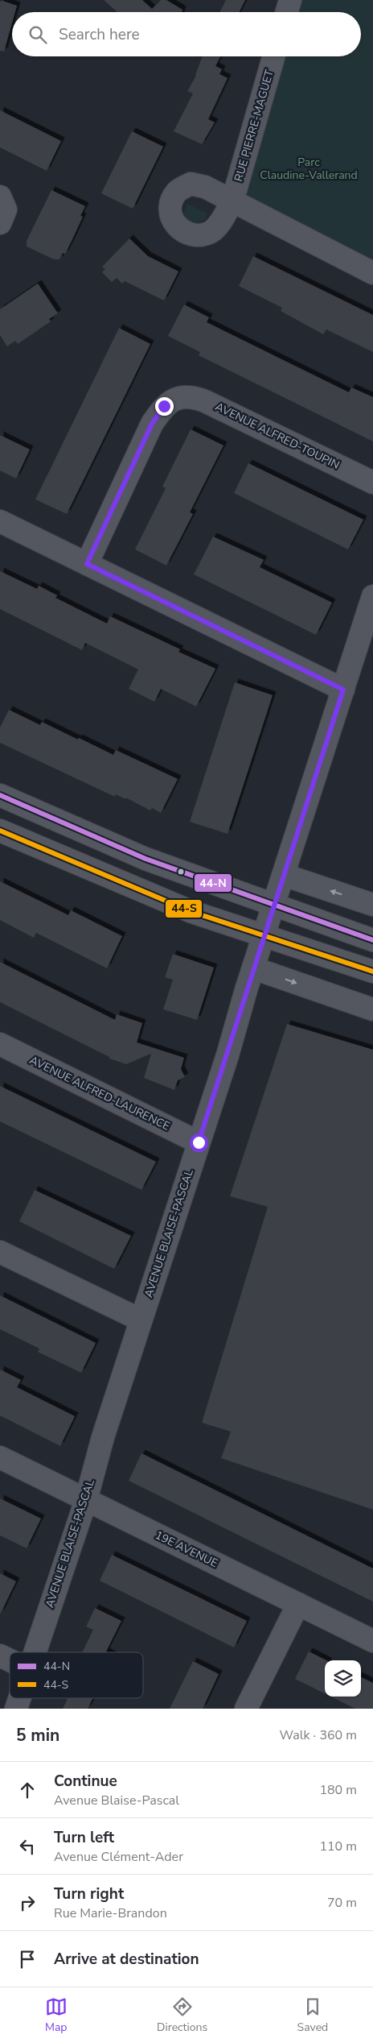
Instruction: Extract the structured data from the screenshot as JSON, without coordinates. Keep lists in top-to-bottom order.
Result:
{
  "streets": {
    "street": [
      "RUE PIERRE-MAGUET",
      "AVENUE ALFRED-TOUPIN",
      "AVENUE ALFRED-LAURENCE",
      "AVENUE BLAISE-PASCAL",
      "19E AVENUE"
    ]
  },
  "crossings": [
    ["AVENUE ALFRED-LAURENCE", "AVENUE BLAISE-PASCAL"],
    ["AVENUE BLAISE-PASCAL", "19E AVENUE"]
  ],
  "parks": ["Parc Claudine-Vallerand"],
  "lines": ["transit line 44-N", "transit line 44-S"],
  "legend": ["44-N", "44-S"],
  "page": {
    "search": "Search here",
    "heading": ["5 min", "Walk · 360 m"],
    "list": [
      ["Continue", "Avenue Blaise-Pascal", "180 m"],
      ["Turn left", "Avenue Clément-Ader", "110 m"],
      ["Turn right", "Rue Marie-Brandon", "70 m"],
      "Arrive at destination"
    ],
    "nav": ["Map", "Directions", "Saved"]
  }
}
